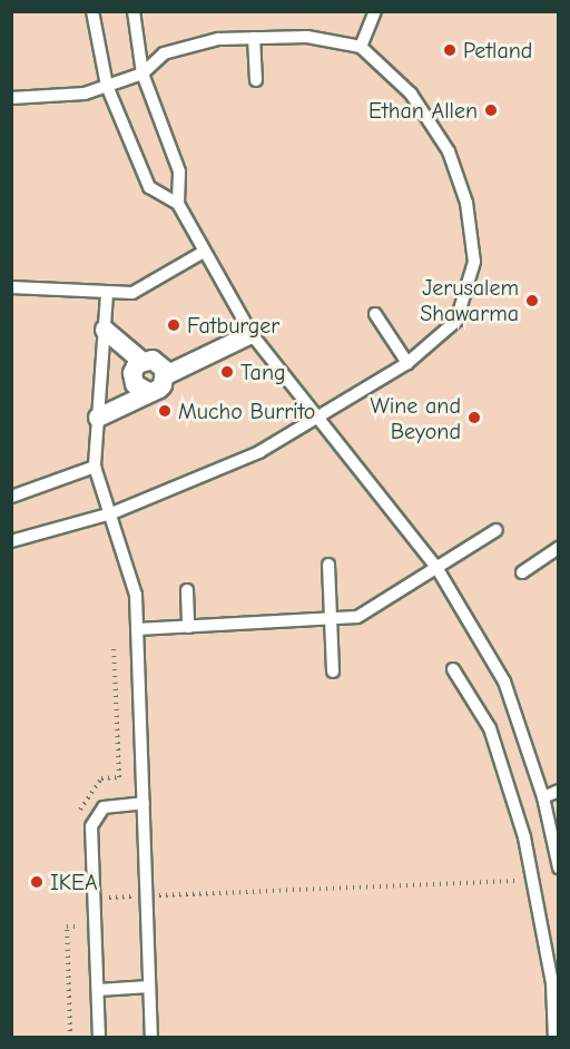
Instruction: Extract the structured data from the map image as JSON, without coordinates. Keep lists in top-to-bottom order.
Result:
{
  "places": [
    "Petland",
    "Ethan Allen",
    "Jerusalem Shawarma",
    "Fatburger",
    "Tang",
    "Mucho Burrito",
    "Wine and Beyond",
    "IKEA"
  ]
}
